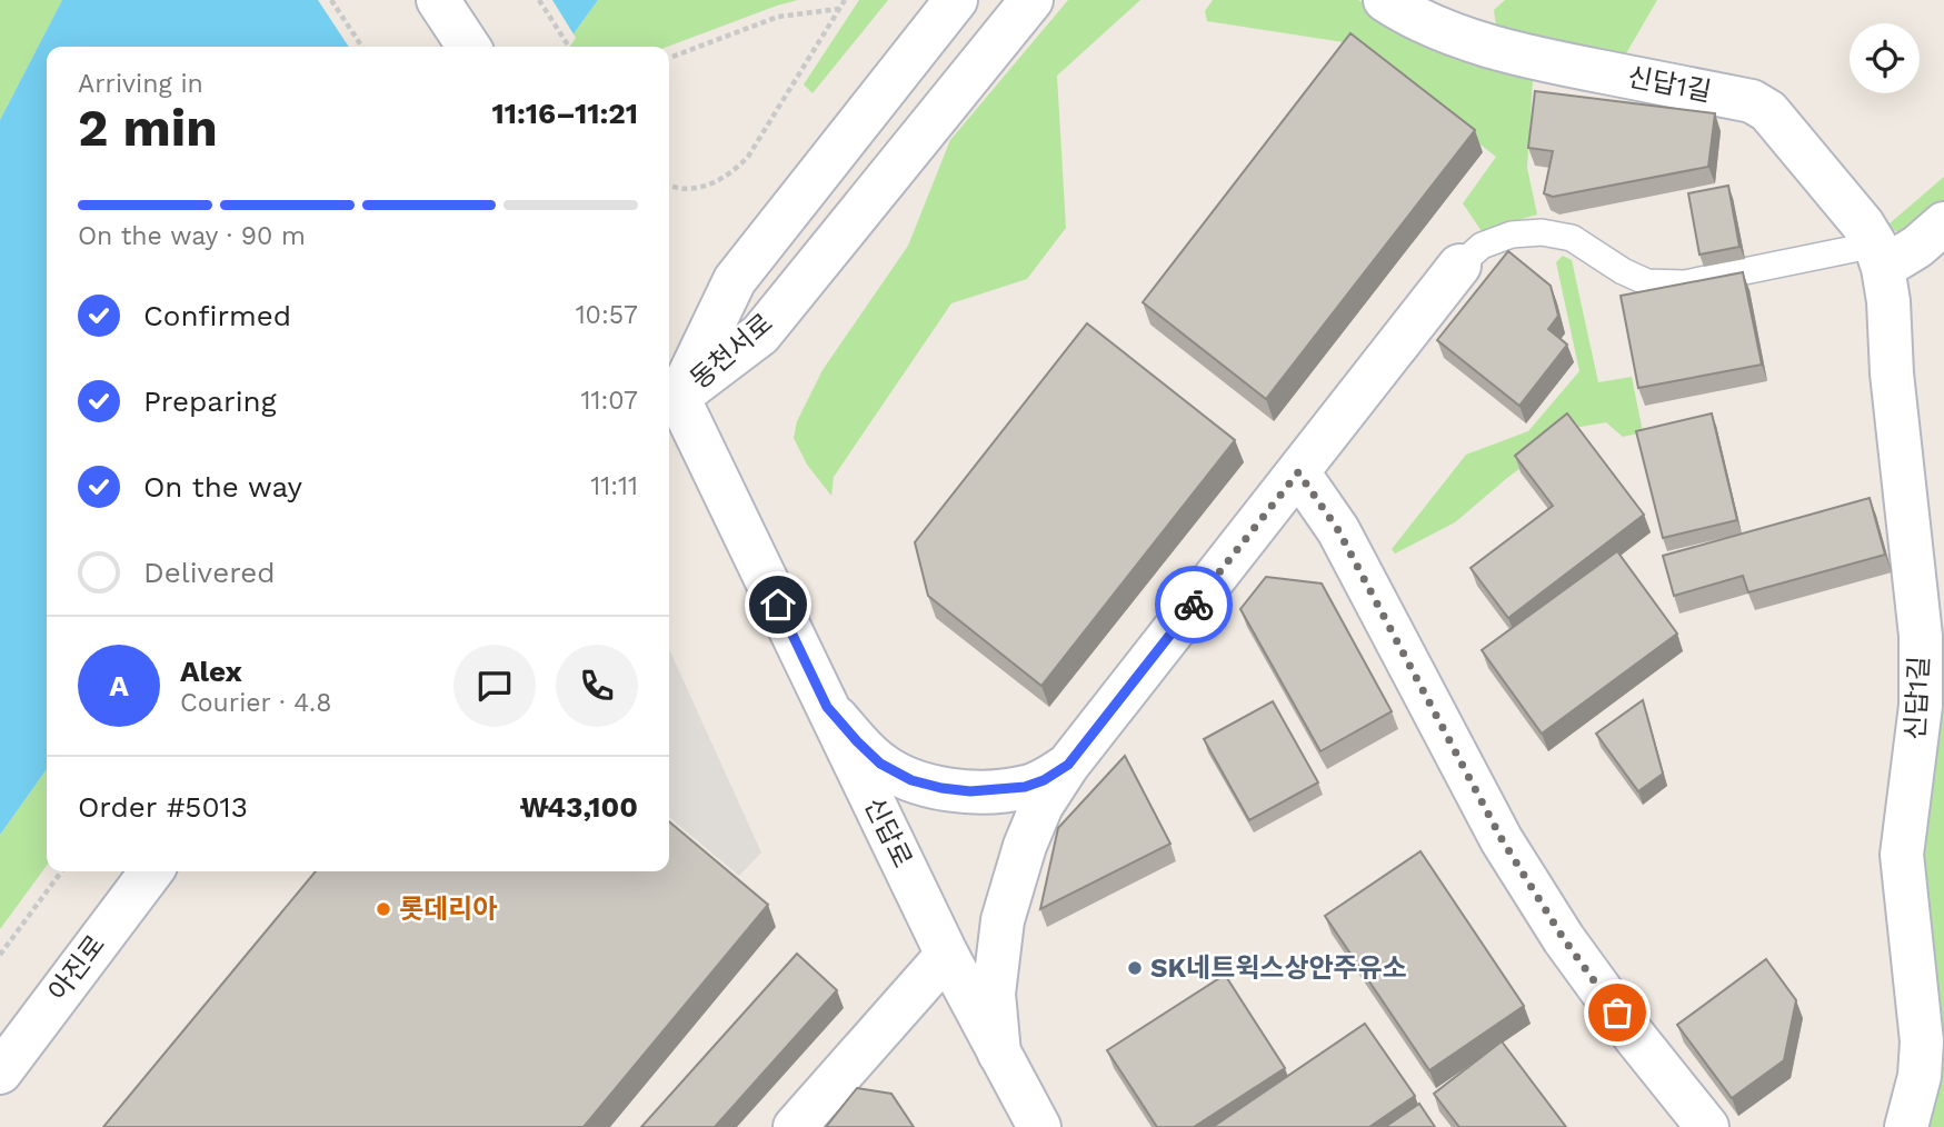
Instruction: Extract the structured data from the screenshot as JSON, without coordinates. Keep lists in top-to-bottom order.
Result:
{
  "streets": {
    "street": [
      "신답1길",
      "동천서로",
      "신답로",
      "아진로"
    ]
  },
  "places": ["롯데리아", "SK네트윅스상안주유소"],
  "page": {
    "heading": ["2 min", "Arriving in", "11:16–11:21"],
    "panel": [
      "Alex",
      "Courier · 4.8",
      "Order #5013",
      "₩43,100"
    ],
    "bar": "On the way · 90 m",
    "list": [
      ["Confirmed", "10:57"],
      ["Preparing", "11:07"],
      ["On the way", "11:11"],
      "Delivered"
    ],
    "round": "A"
  }
}
